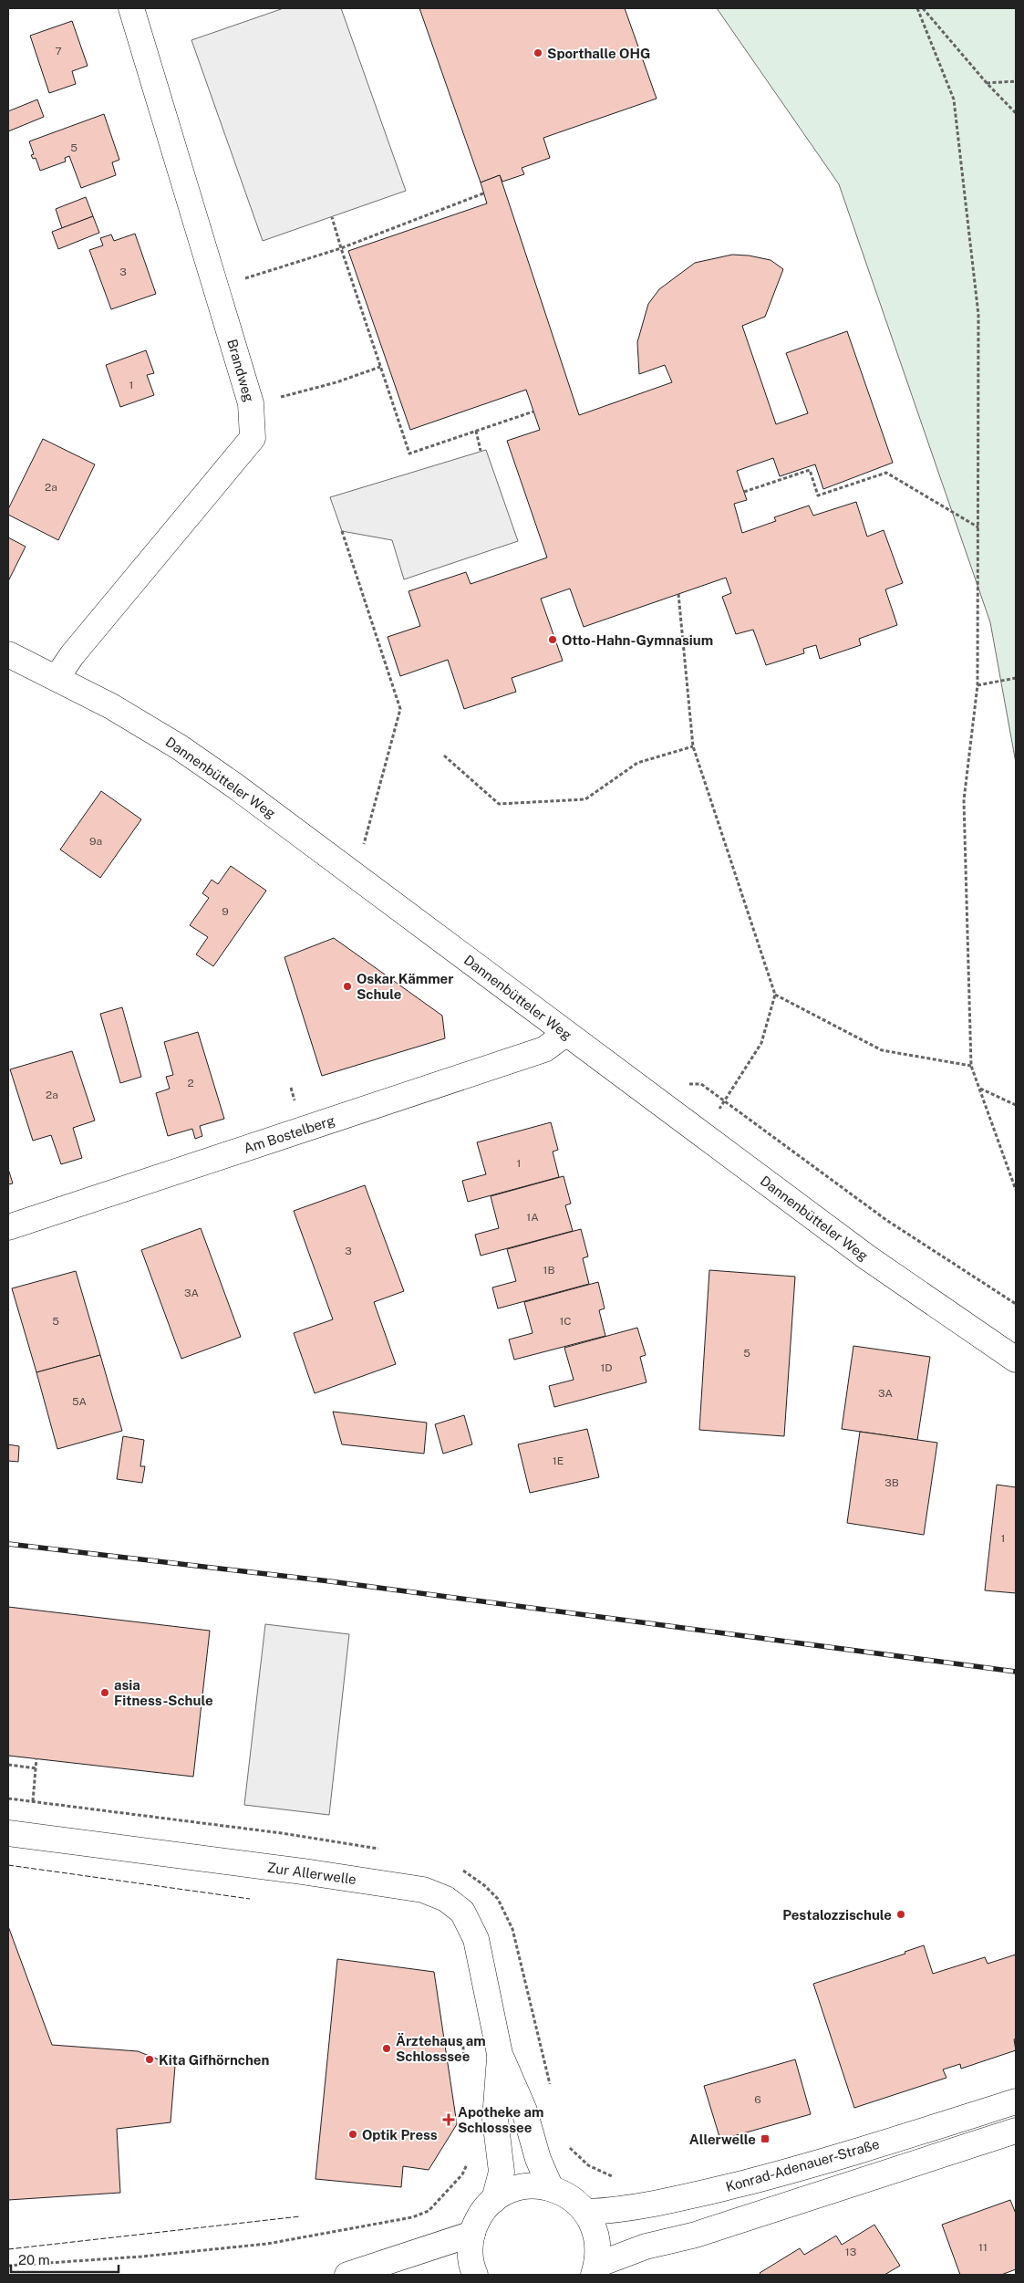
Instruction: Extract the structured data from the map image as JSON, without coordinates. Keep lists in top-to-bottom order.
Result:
{
  "streets": {
    "street": [
      "Brandweg",
      "Dannenbütteler Weg",
      "Am Bostelberg",
      "Zur Allerwelle",
      "Konrad-Adenauer-Straße"
    ]
  },
  "crossings": [
    ["Brandweg", "Dannenbütteler Weg"],
    ["Dannenbütteler Weg", "Am Bostelberg"]
  ],
  "places": {
    "other": [
      "Sporthalle OHG",
      "Otto-Hahn-Gymnasium",
      "Oskar Kämmer Schule",
      "asia Fitness-Schule",
      "Pestalozzischule",
      "Ärztehaus am Schlosssee",
      "Kita Gifhörnchen",
      "Optik Press"
    ],
    "health": ["Apotheke am Schlosssee"],
    "transit": ["Allerwelle"]
  },
  "house_numbers": [
    "7",
    "5",
    "3",
    "1",
    "2a",
    "9a",
    "9",
    "2",
    "2a",
    "1",
    "1A",
    "3",
    "1B",
    "3A",
    "5",
    "1C",
    "5",
    "1D",
    "3A",
    "5A",
    "1E",
    "3B",
    "1",
    "6",
    "11",
    "13"
  ],
  "scale_bar": "20 m"
}
